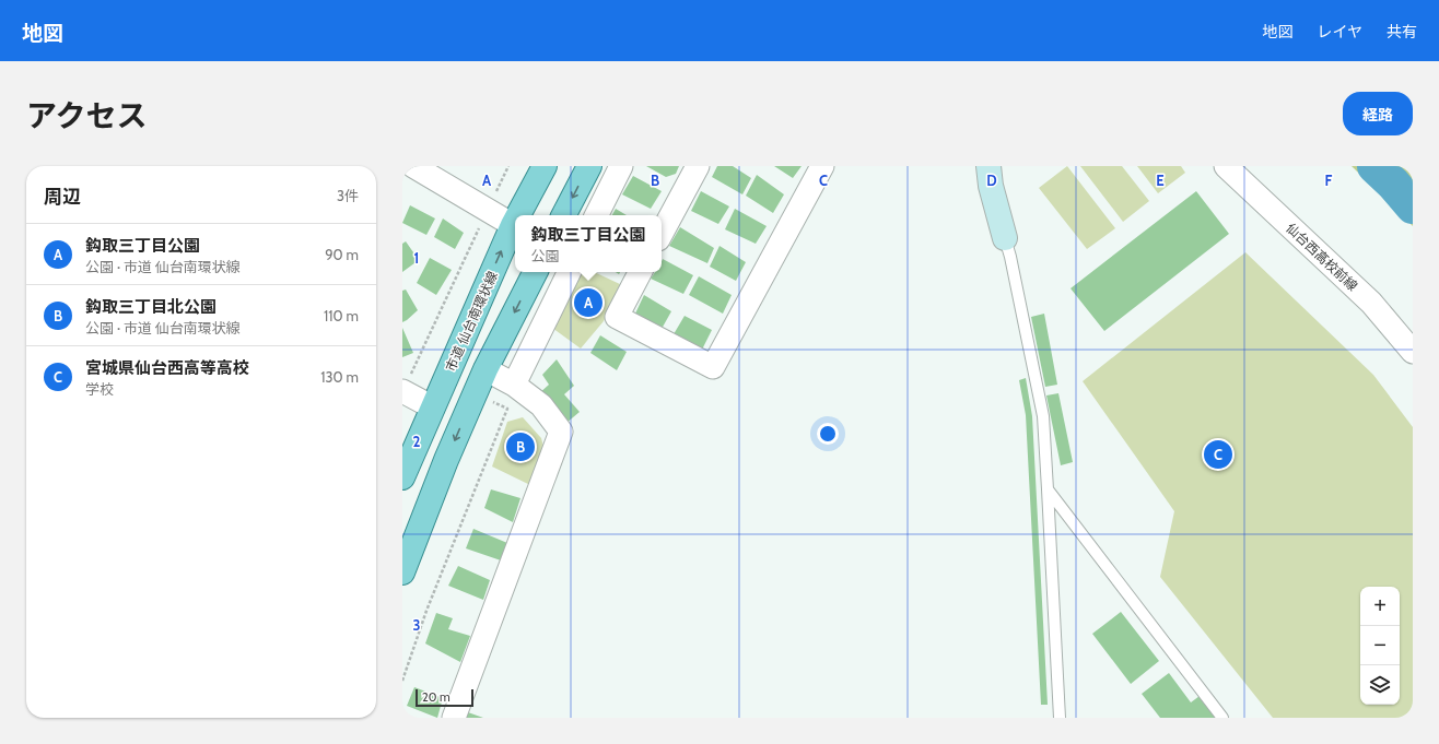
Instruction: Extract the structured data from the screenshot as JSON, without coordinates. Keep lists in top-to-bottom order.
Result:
{
  "streets": {
    "main road": ["市道 仙台南環状線"],
    "street": ["仙台西高校前線"]
  },
  "scale_bar": "20 m",
  "page": {
    "header": "地図",
    "nav": ["地図", "レイヤ", "共有"],
    "title": "アクセス",
    "buttons": "経路",
    "heading": ["周辺", "3件"],
    "popup": ["鈎取三丁目公園", "公園"],
    "list": [
      {
        "mark": "A",
        "name": "鈎取三丁目公園",
        "note": "公園 · 市道 仙台南環状線",
        "value": "90 m"
      },
      {
        "mark": "B",
        "name": "鈎取三丁目北公園",
        "note": "公園 · 市道 仙台南環状線",
        "value": "110 m"
      },
      {
        "mark": "C",
        "name": "宮城県仙台西高等高校",
        "note": "学校",
        "value": "130 m"
      }
    ],
    "pins": ["A", "B", "C"],
    "map_buttons": ["+", "−"],
    "scale": "20 m"
  },
  "grid": {
    "columns": [
      "A",
      "B",
      "C",
      "D",
      "E",
      "F"
    ],
    "rows": ["1", "2", "3"]
  }
}
